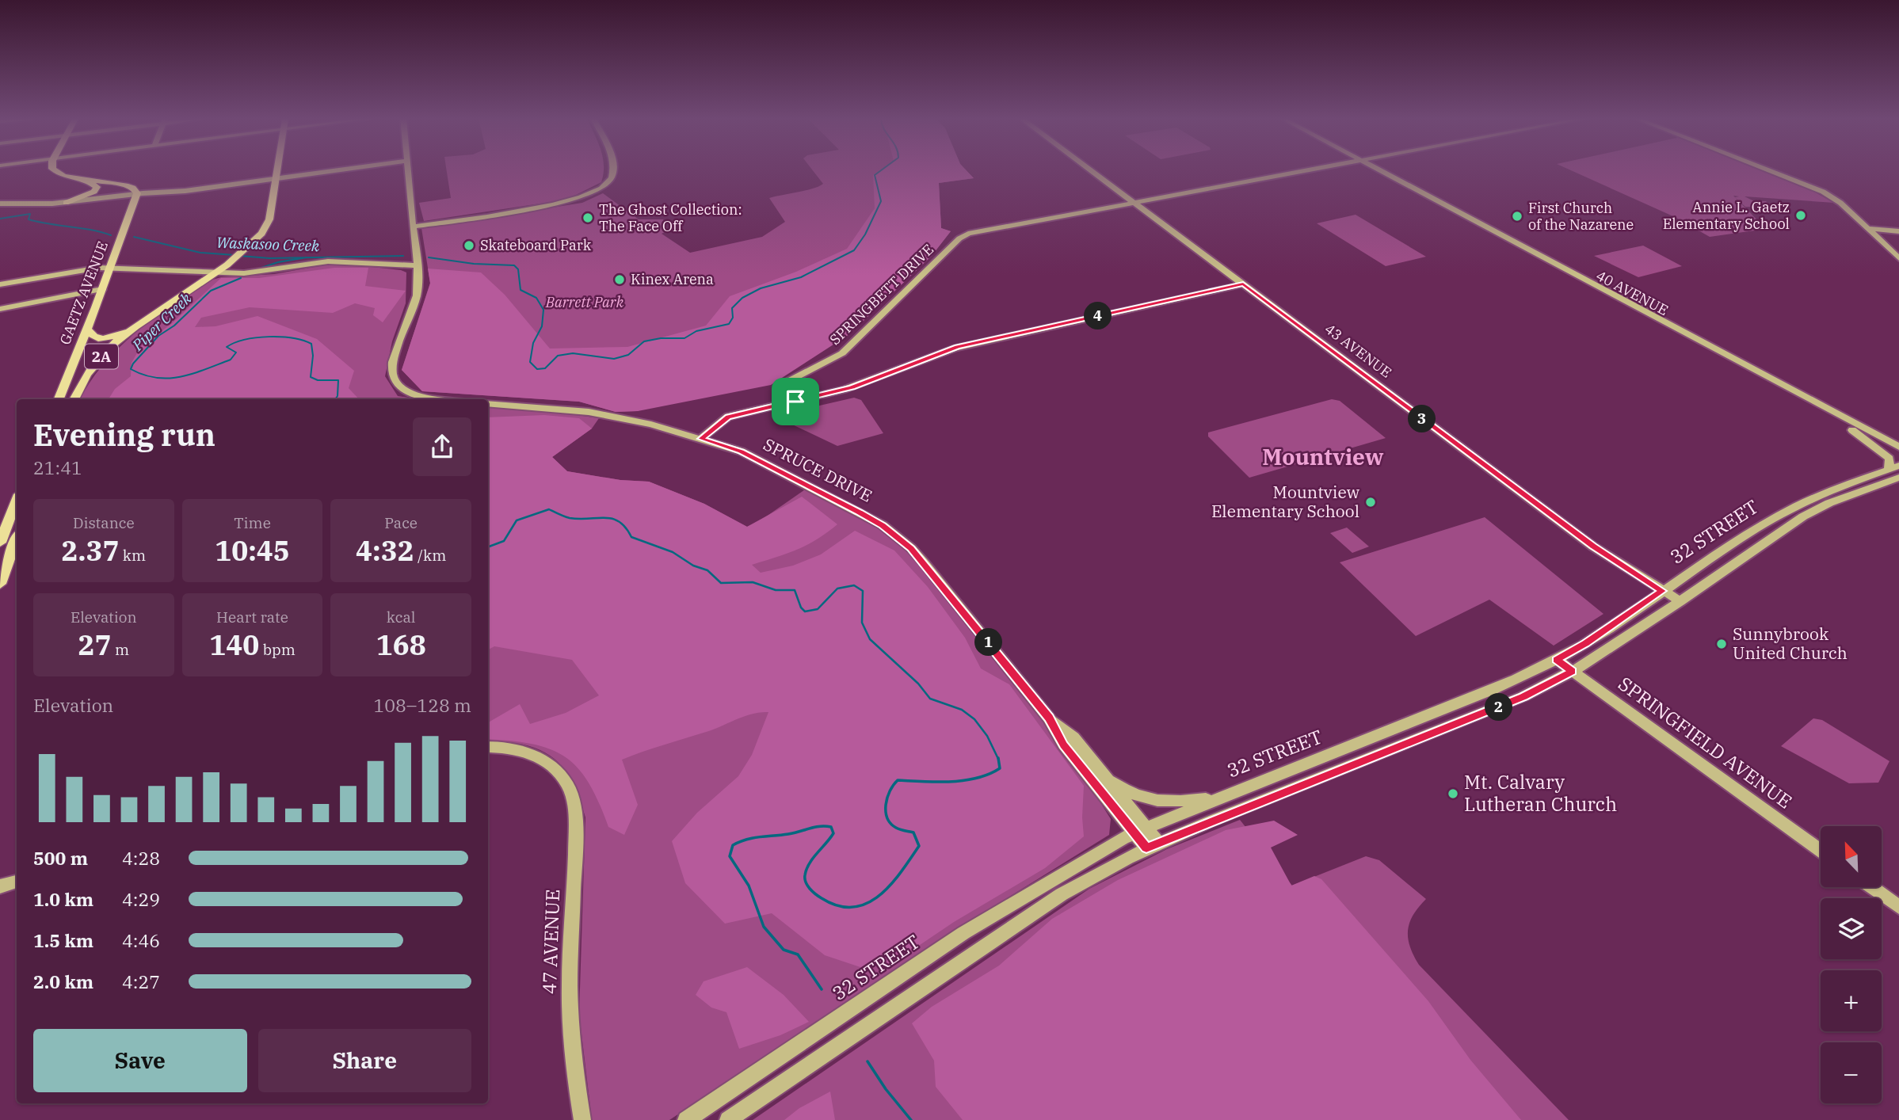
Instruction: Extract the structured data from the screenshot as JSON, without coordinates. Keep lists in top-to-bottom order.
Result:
{
  "streets": {
    "main road": ["GAETZ AVENUE", "2A"],
    "street": [
      "40 AVENUE",
      "SPRINGBETT DRIVE",
      "43 AVENUE",
      "SPRUCE DRIVE",
      "32 STREET",
      "SPRINGFIELD AVENUE",
      "47 AVENUE"
    ]
  },
  "crossings": [
    ["SPRINGBETT DRIVE", "43 AVENUE"],
    ["43 AVENUE", "32 STREET"],
    ["SPRUCE DRIVE", "32 STREET"],
    ["32 STREET", "SPRINGFIELD AVENUE"]
  ],
  "districts": ["Mountview"],
  "water": ["Waskasoo Creek", "Piper Creek"],
  "parks": ["Barrett Park"],
  "places": [
    "Annie L. Gaetz Elementary School",
    "First Church of the Nazarene",
    "The Ghost Collection: The Face Off",
    "Skateboard Park",
    "Kinex Arena",
    "Mountview Elementary School",
    "Sunnybrook United Church",
    "Mt. Calvary Lutheran Church"
  ],
  "north": "top left",
  "page": {
    "pins": [
      "4",
      "3",
      "1",
      "2"
    ],
    "heading": ["Evening run", "21:41"],
    "stats": [
      ["Distance", "2.37 km"],
      ["Time", "10:45"],
      ["Pace", "4:32 /km"],
      ["Elevation", "27 m"],
      ["Heart rate", "140 bpm"],
      ["kcal", "168"]
    ],
    "chart": ["Elevation", "108–128 m"],
    "map_buttons": ["+", "−"],
    "list": [
      {
        "name": "500 m",
        "note": "4:28"
      },
      {
        "name": "1.0 km",
        "note": "4:29"
      },
      {
        "name": "1.5 km",
        "note": "4:46"
      },
      {
        "name": "2.0 km",
        "note": "4:27"
      }
    ],
    "buttons": ["Save", "Share"]
  }
}
